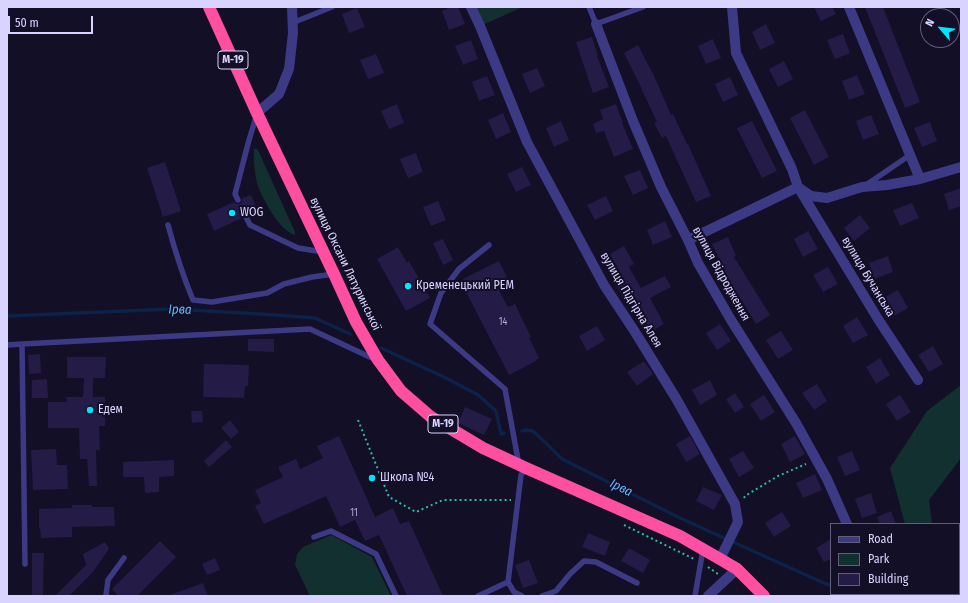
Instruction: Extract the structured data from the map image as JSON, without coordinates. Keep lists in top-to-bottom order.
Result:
{
  "streets": {
    "highway": ["М-19", "вулиця Оксани Лятуринської"],
    "street": ["вулиця Відродження", "вулиця Бучанська", "вулиця Підгірна Алея"]
  },
  "crossings": [
    ["М-19", "вулиця Оксани Лятуринської"]
  ],
  "water": ["Ірва"],
  "places": [
    "WOG",
    "Кременецький РЕМ",
    "Едем",
    "Школа №4"
  ],
  "house_numbers": ["14", "11"],
  "legend": ["Road", "Park", "Building"],
  "scale_bar": "50 m",
  "north": "top left"
}
